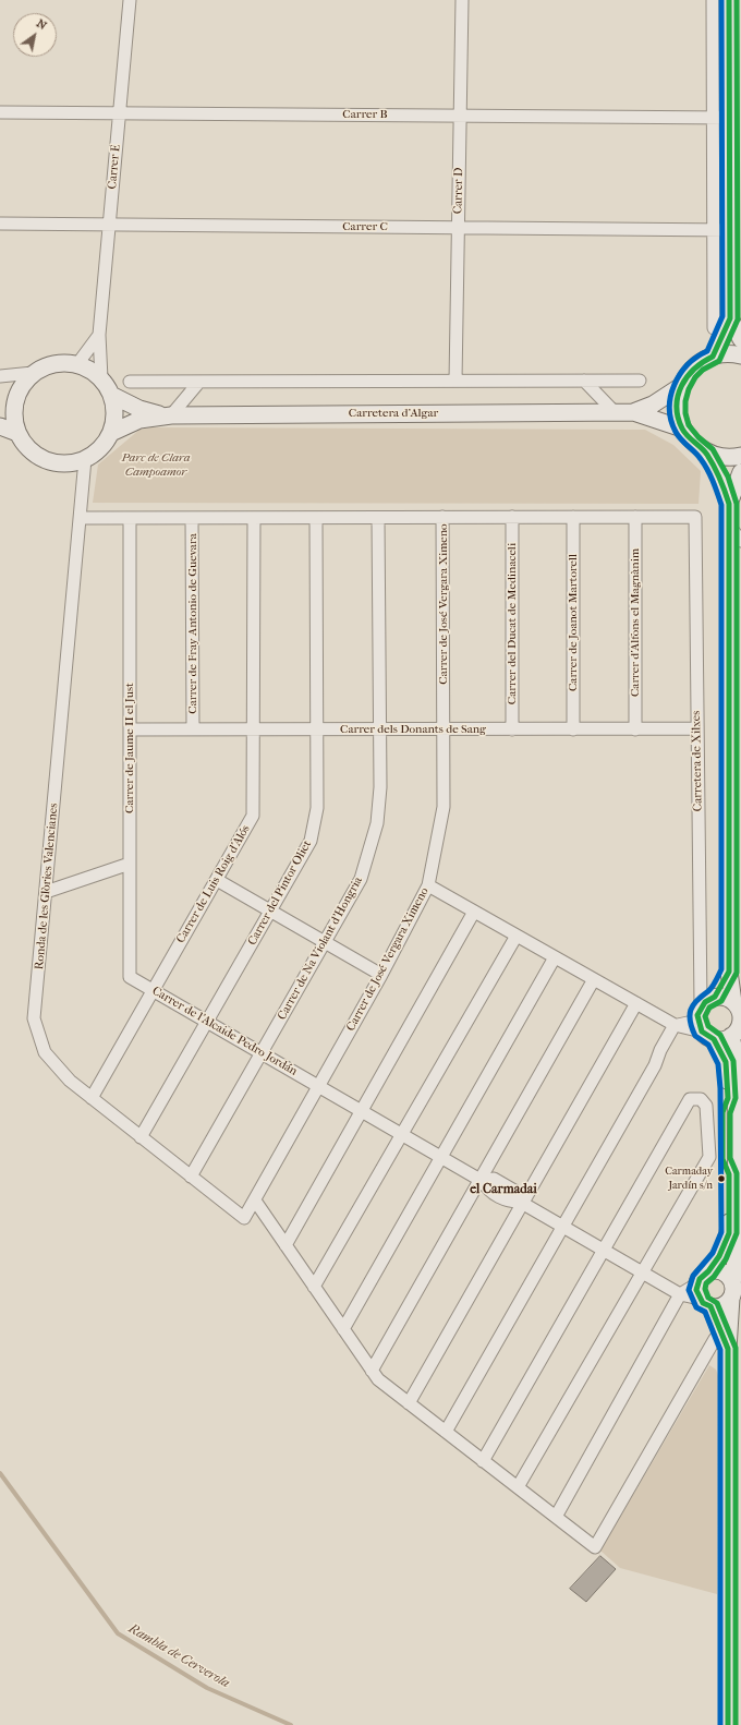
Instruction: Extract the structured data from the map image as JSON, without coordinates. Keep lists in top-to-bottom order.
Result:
{
  "streets": {
    "main road": ["Carretera d'Algar", "Carretera de Xilxes"],
    "street": [
      "Carrer B",
      "Carrer E",
      "Carrer D",
      "Carrer C",
      "Carrer de José Vergara Ximeno",
      "Carrer de Joanot Martorell",
      "Carrer d'Alfons el Magnànim",
      "Carrer de Fray Antonio de Guevara",
      "Carrer del Ducat de Medinaceli",
      "Carrer dels Donants de Sang",
      "Carrer de Jaume II el Just",
      "Carrer de Luis Roig d'Alós",
      "Ronda de les Glòries Valencianes",
      "Carrer del Pintor Oliet",
      "Carrer de Na Violant d'Hongria",
      "Carrer de l'Alcaide Pedro Jordán"
    ]
  },
  "crossings": [
    ["Carrer B", "Carrer E"],
    ["Carrer B", "Carrer D"],
    ["Carrer E", "Carrer C"],
    ["Carrer E", "Carretera d'Algar"],
    ["Carrer E", "Ronda de les Glòries Valencianes"],
    ["Carrer D", "Carrer C"],
    ["Carretera d'Algar", "Ronda de les Glòries Valencianes"],
    ["Carrer de José Vergara Ximeno", "Carrer dels Donants de Sang"],
    ["Carrer de José Vergara Ximeno", "Ronda de les Glòries Valencianes"],
    ["Carrer de José Vergara Ximeno", "Carrer de l'Alcaide Pedro Jordán"],
    ["Carrer de Joanot Martorell", "Carrer dels Donants de Sang"],
    ["Carrer d'Alfons el Magnànim", "Carrer dels Donants de Sang"],
    ["Carrer d'Alfons el Magnànim", "Carretera de Xilxes"],
    ["Carrer de Fray Antonio de Guevara", "Carrer dels Donants de Sang"],
    ["Carrer del Ducat de Medinaceli", "Carrer dels Donants de Sang"],
    ["Carrer dels Donants de Sang", "Carrer de Jaume II el Just"],
    ["Carrer dels Donants de Sang", "Carretera de Xilxes"],
    ["Carrer dels Donants de Sang", "Carrer de Luis Roig d'Alós"],
    ["Carrer dels Donants de Sang", "Carrer del Pintor Oliet"],
    ["Carrer dels Donants de Sang", "Carrer de Na Violant d'Hongria"],
    ["Carrer de Jaume II el Just", "Carrer de l'Alcaide Pedro Jordán"],
    ["Carrer de Luis Roig d'Alós", "Ronda de les Glòries Valencianes"],
    ["Carrer de Luis Roig d'Alós", "Carrer de l'Alcaide Pedro Jordán"],
    ["Ronda de les Glòries Valencianes", "Carrer del Pintor Oliet"],
    ["Ronda de les Glòries Valencianes", "Carrer de Na Violant d'Hongria"],
    ["Carrer del Pintor Oliet", "Carrer de l'Alcaide Pedro Jordán"],
    ["Carrer de Na Violant d'Hongria", "Carrer de l'Alcaide Pedro Jordán"]
  ],
  "districts": ["el Carmadai"],
  "water": ["Rambla de Cerverola"],
  "parks": ["Parc de Clara Campoamor"],
  "places": ["Carmaday Jardín s/n"],
  "north": "top right"
}
